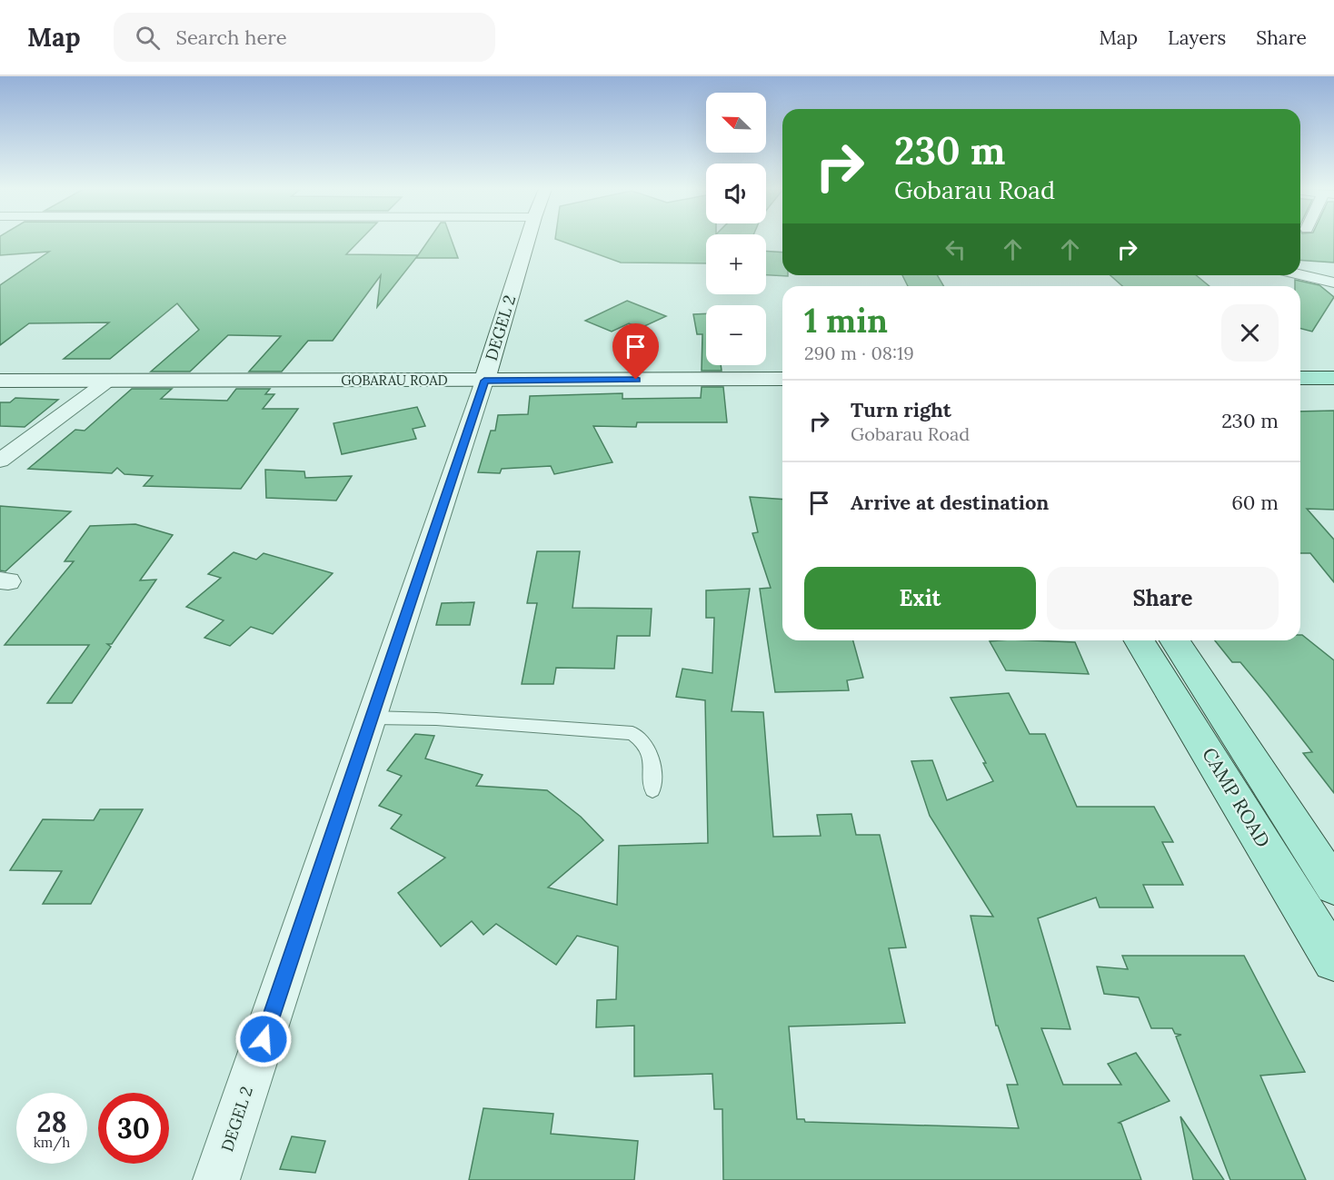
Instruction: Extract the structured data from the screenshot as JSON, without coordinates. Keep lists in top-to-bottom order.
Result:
{
  "streets": {
    "main road": ["CAMP ROAD"],
    "street": ["DEGEL 2", "GOBARAU ROAD"]
  },
  "crossings": [
    ["DEGEL 2", "GOBARAU ROAD"]
  ],
  "north": "top left",
  "page": {
    "header": "Map",
    "search": "Search here",
    "nav": ["Map", "Layers", "Share"],
    "map_buttons": ["+", "−"],
    "turn": ["230 m", "Gobarau Road"],
    "heading": ["1 min", "290 m · 08:19"],
    "list": [
      {
        "name": "Turn right",
        "note": "Gobarau Road",
        "value": "230 m"
      },
      {
        "name": "Arrive at destination",
        "value": "60 m"
      }
    ],
    "buttons": ["Exit", "Share"],
    "speed": "28 km/h",
    "limit": "30"
  }
}
